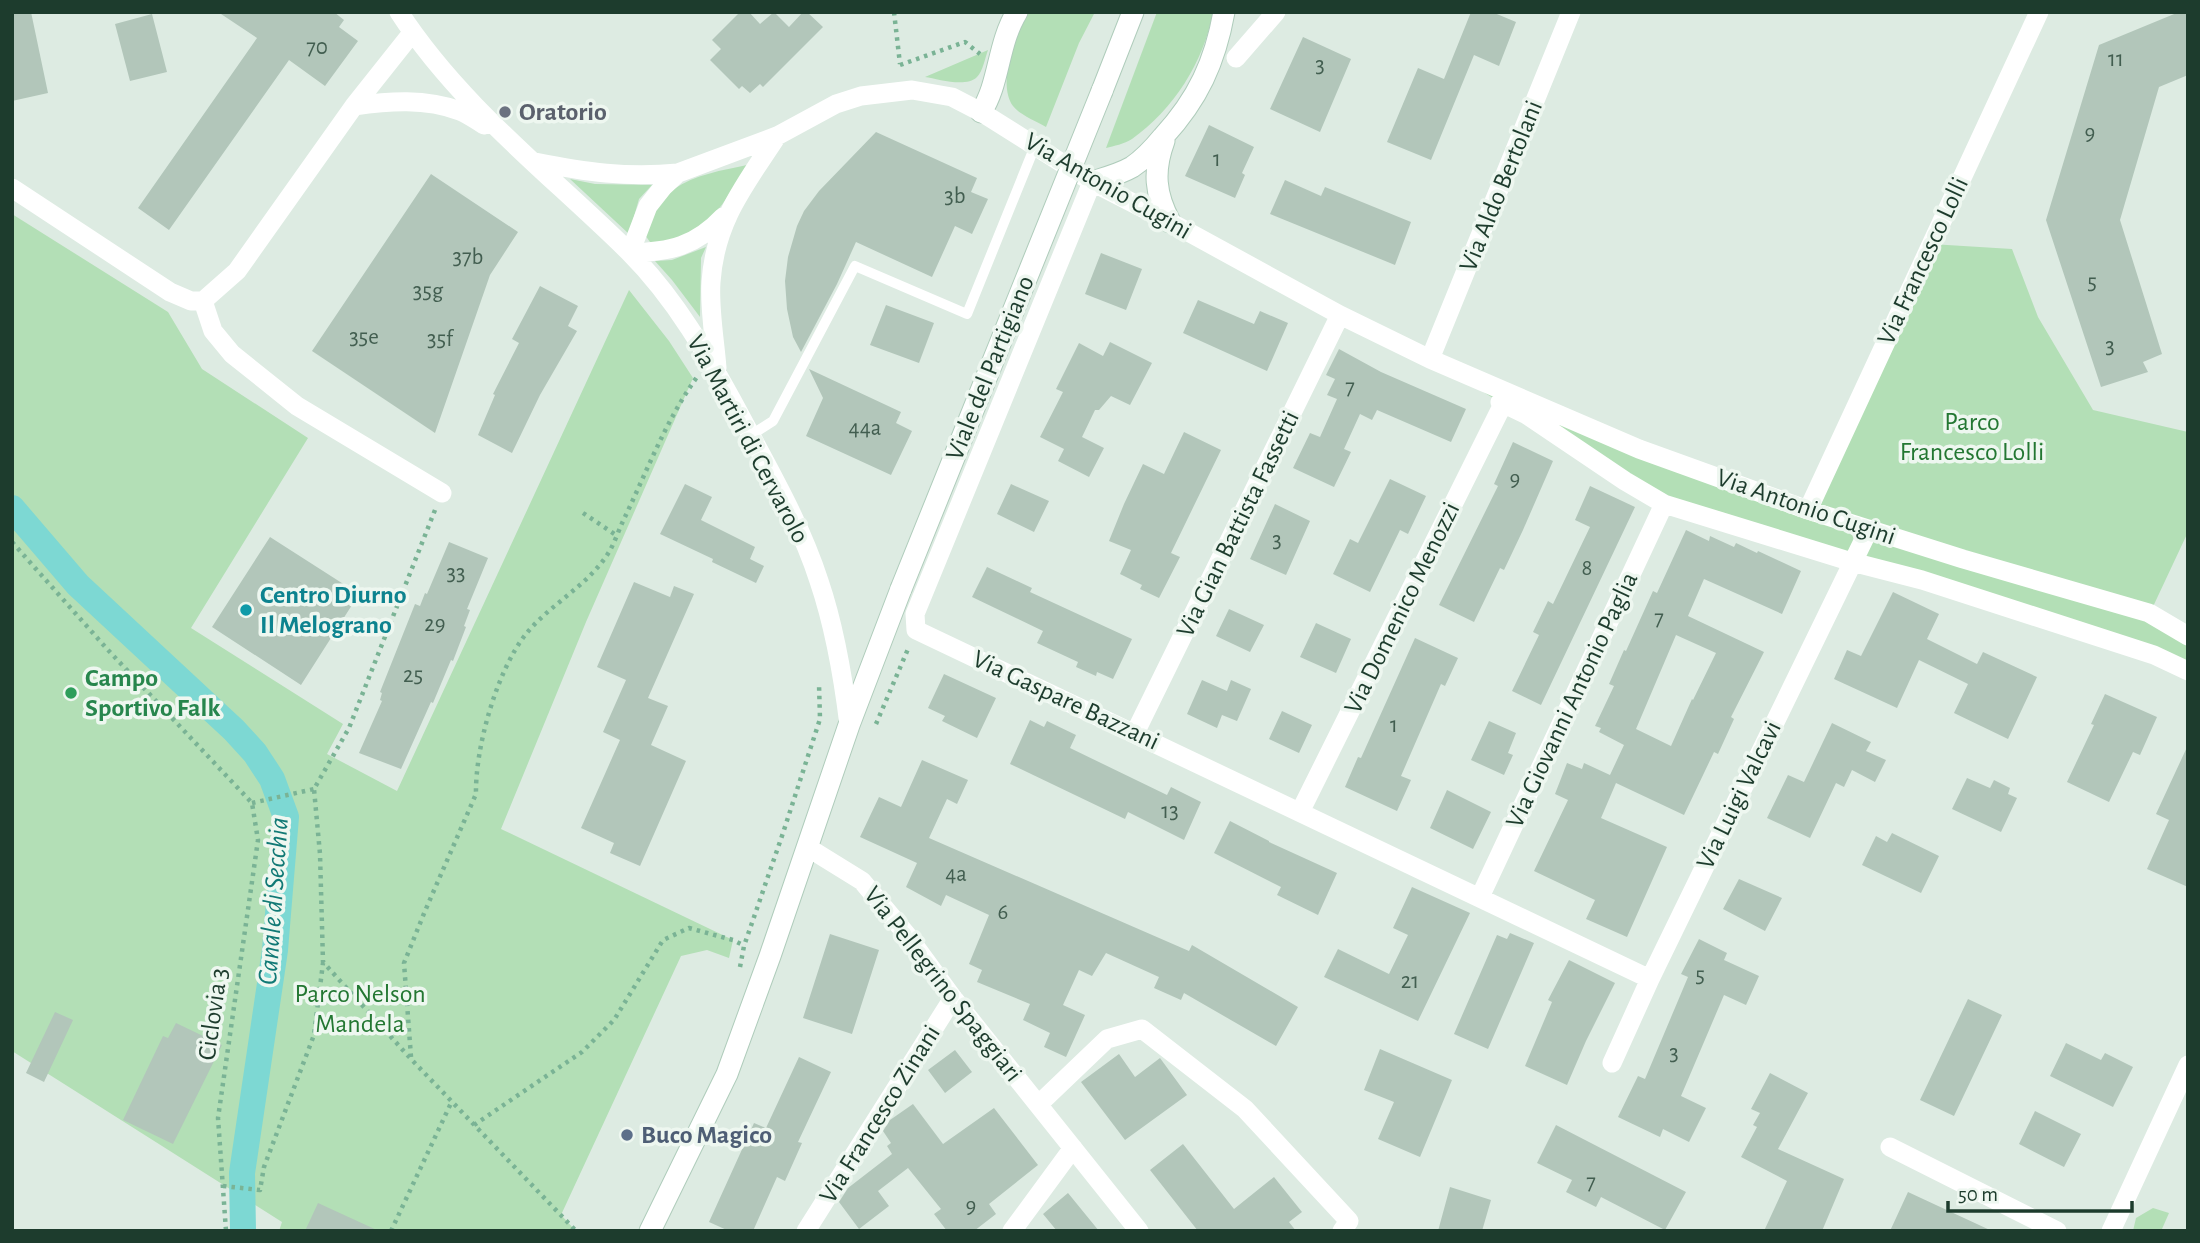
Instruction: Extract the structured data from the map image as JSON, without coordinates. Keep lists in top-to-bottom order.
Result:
{
  "streets": {
    "main road": ["Viale del Partigiano", "Via Martiri di Cervarolo"],
    "street": [
      "Via Antonio Cugini",
      "Via Aldo Bertolani",
      "Via Francesco Lolli",
      "Via Gian Battista Fassetti",
      "Via Domenico Menozzi",
      "Via Gaspare Bazzani",
      "Via Giovanni Antonio Paglia",
      "Via Luigi Valcavi",
      "Via Pellegrino Spaggiari",
      "Via Francesco Zinani"
    ],
    "path": ["Ciclovia 3"]
  },
  "crossings": [
    ["Via Antonio Cugini", "Via Aldo Bertolani"],
    ["Via Antonio Cugini", "Via Francesco Lolli"],
    ["Via Antonio Cugini", "Via Martiri di Cervarolo"],
    ["Via Antonio Cugini", "Via Gian Battista Fassetti"],
    ["Via Antonio Cugini", "Via Domenico Menozzi"],
    ["Via Antonio Cugini", "Via Giovanni Antonio Paglia"],
    ["Via Antonio Cugini", "Via Luigi Valcavi"],
    ["Viale del Partigiano", "Via Martiri di Cervarolo"],
    ["Via Martiri di Cervarolo", "Via Pellegrino Spaggiari"],
    ["Via Gian Battista Fassetti", "Via Gaspare Bazzani"],
    ["Via Domenico Menozzi", "Via Gaspare Bazzani"],
    ["Via Gaspare Bazzani", "Via Giovanni Antonio Paglia"],
    ["Via Gaspare Bazzani", "Via Luigi Valcavi"],
    ["Via Pellegrino Spaggiari", "Via Francesco Zinani"]
  ],
  "water": ["Canale di Secchia"],
  "parks": ["Parco Francesco Lolli", "Parco Nelson Mandela"],
  "places": [
    "Oratorio",
    "Centro Diurno Il Melograno",
    "Campo Sportivo Falk",
    "Buco Magico"
  ],
  "house_numbers": [
    "70",
    "11",
    "3",
    "9",
    "1",
    "3b",
    "37b",
    "5",
    "35g",
    "35e",
    "35f",
    "3",
    "7",
    "44a",
    "9",
    "3",
    "8",
    "33",
    "7",
    "29",
    "25",
    "1",
    "13",
    "4a",
    "6",
    "5",
    "21",
    "3",
    "7",
    "9"
  ],
  "scale_bar": "50 m"
}
